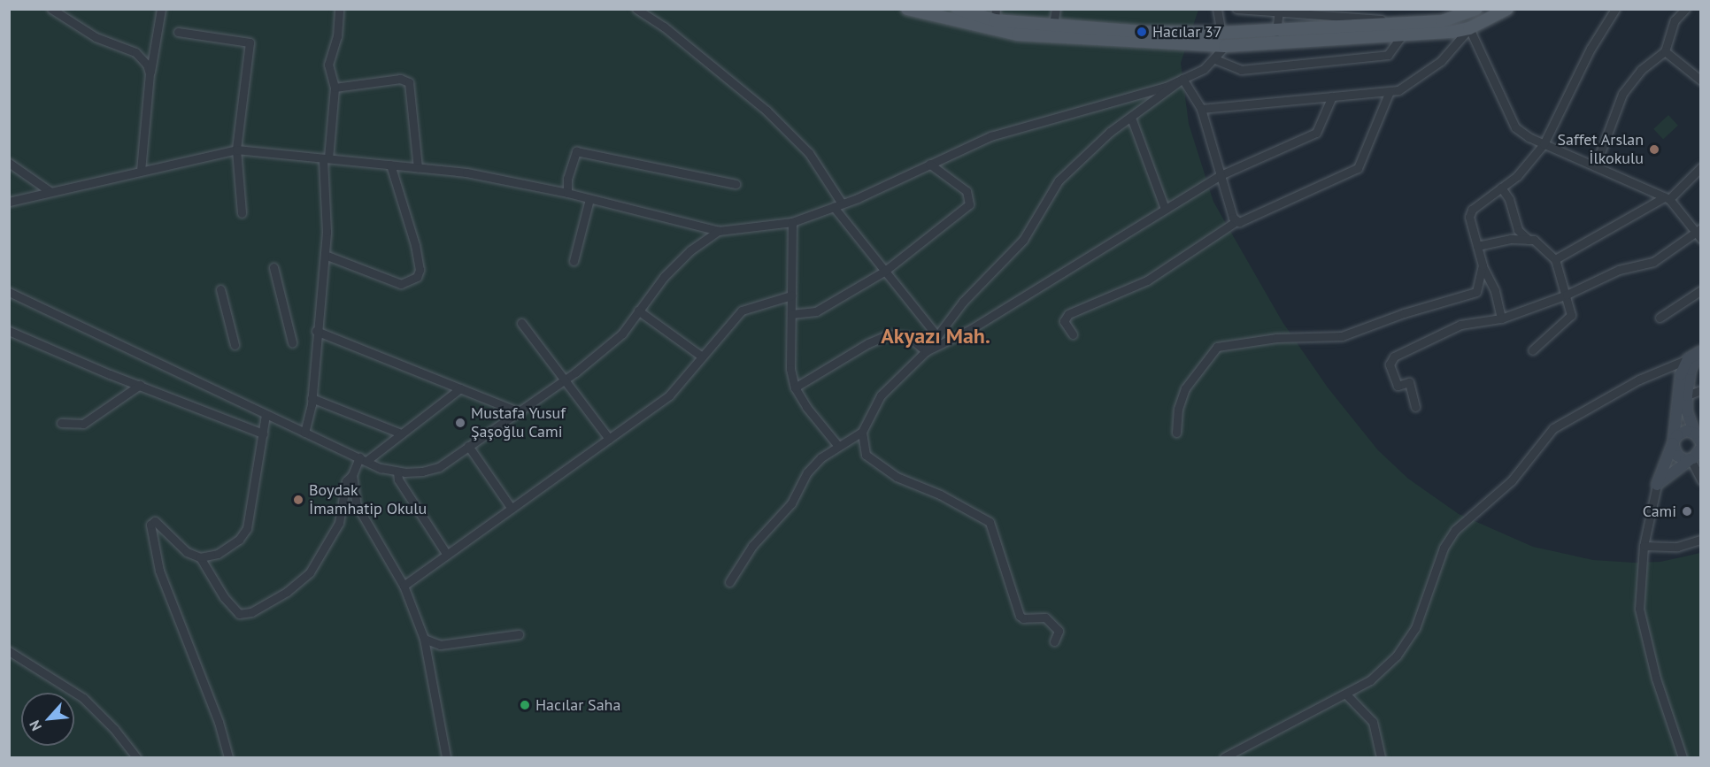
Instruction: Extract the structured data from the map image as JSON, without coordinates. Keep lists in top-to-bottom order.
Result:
{
  "districts": ["Akyazı Mah."],
  "places": [
    "Hacılar 37",
    "Saffet Arslan İlkokulu",
    "Mustafa Yusuf Şaşoğlu Cami",
    "Boydak İmamhatip Okulu",
    "Cami",
    "Hacılar Saha"
  ],
  "north": "bottom left"
}
